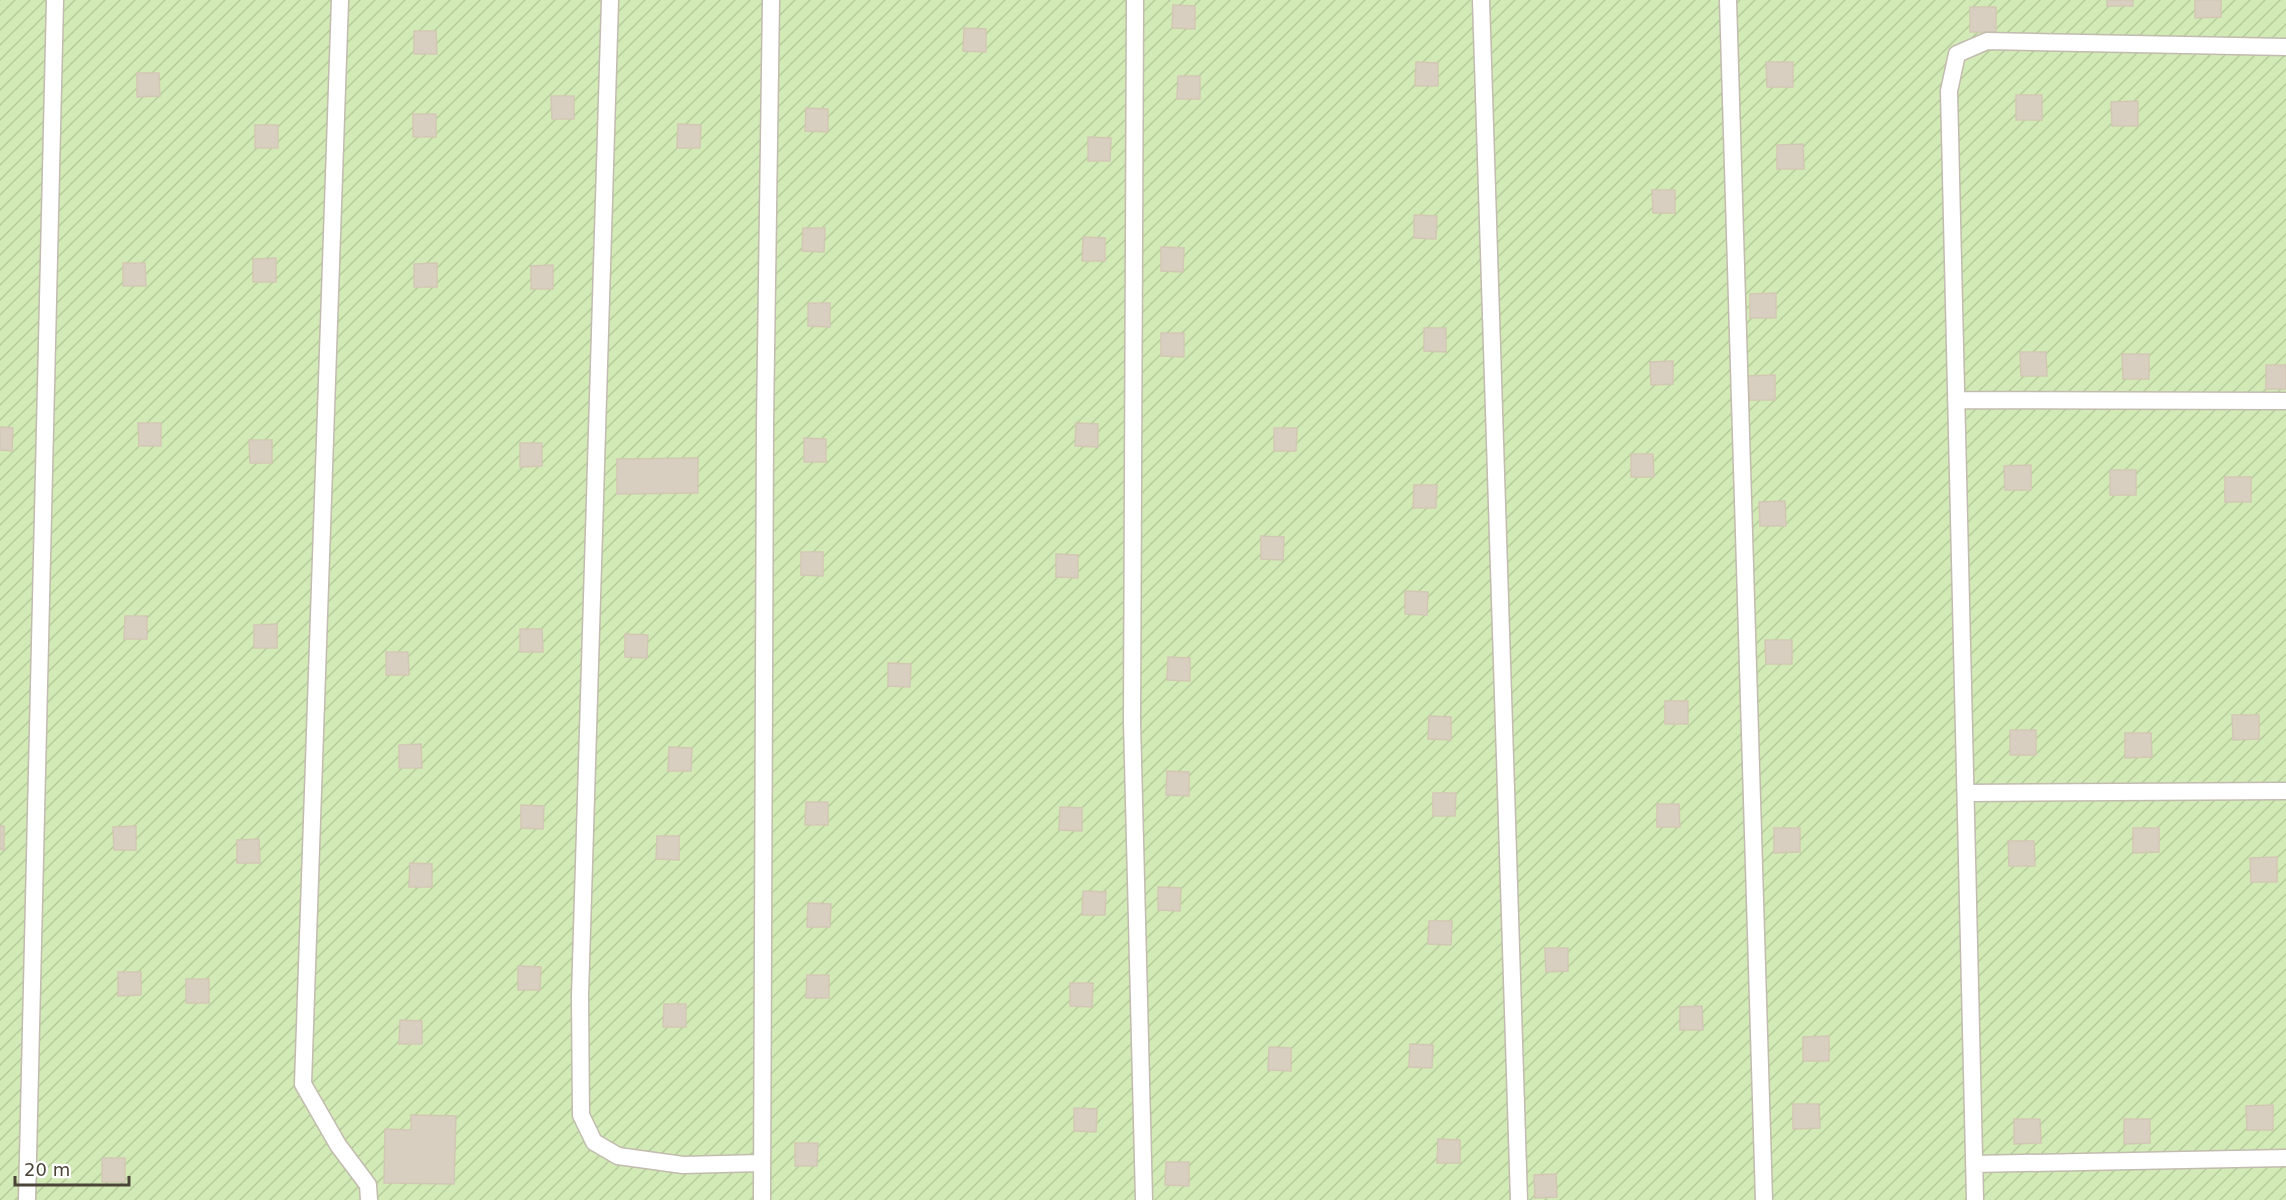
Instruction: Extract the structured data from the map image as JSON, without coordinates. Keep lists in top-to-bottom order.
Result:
{
  "scale_bar": "20 m"
}
